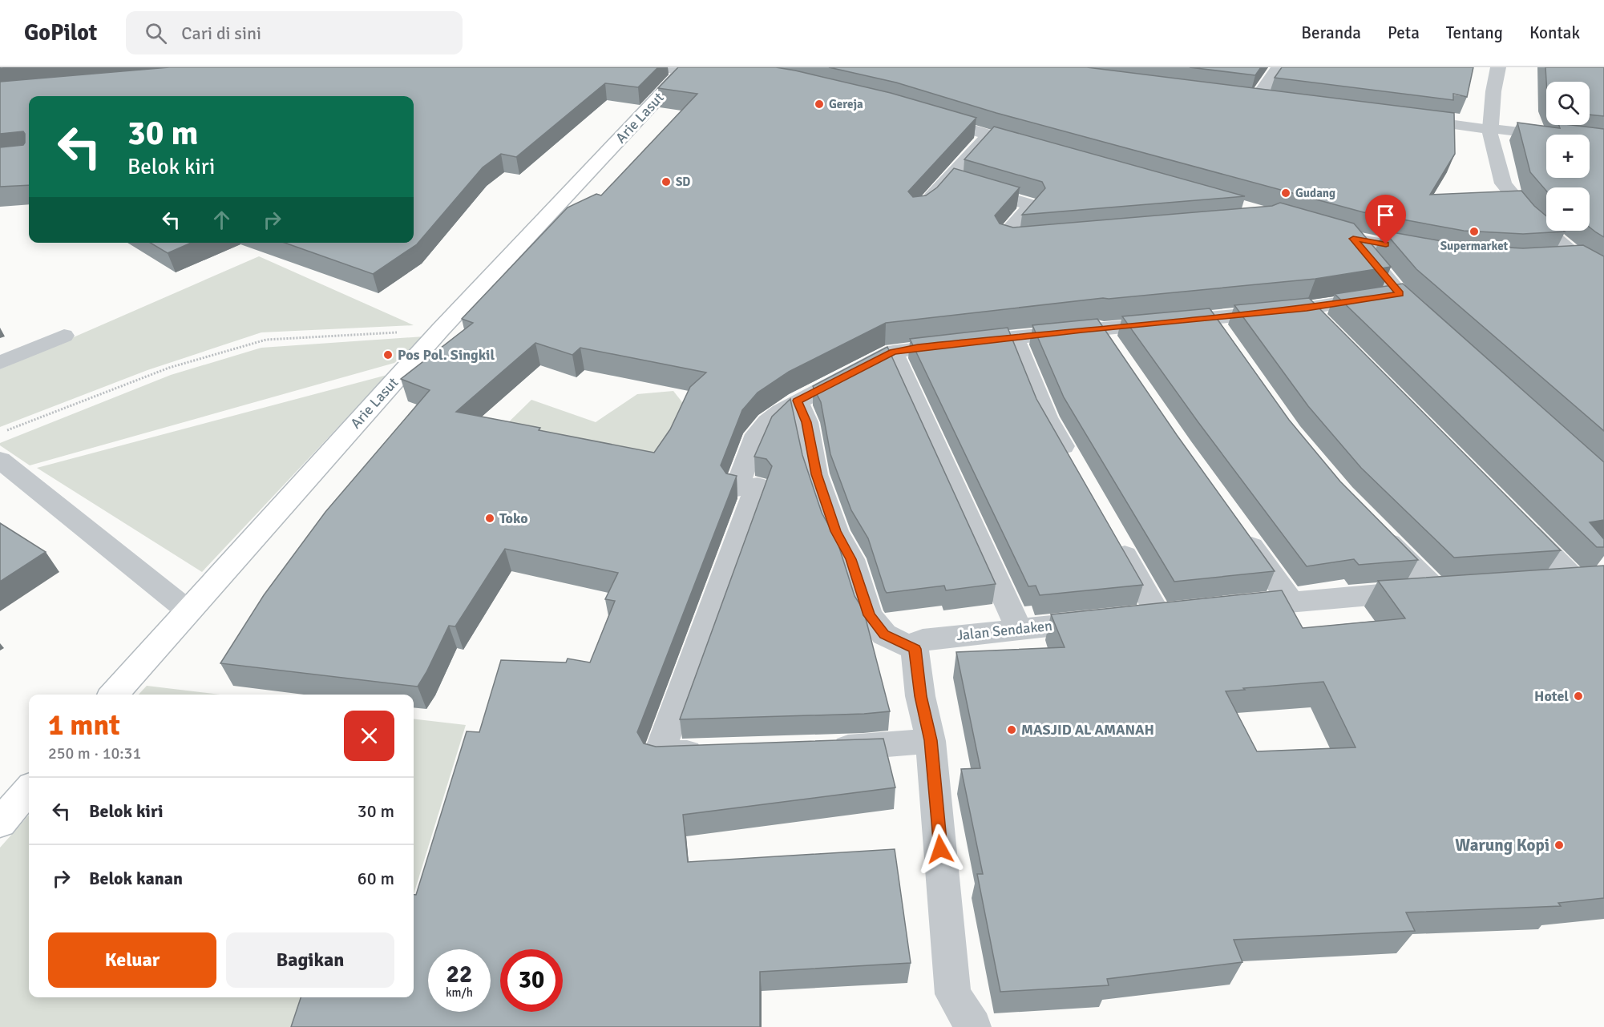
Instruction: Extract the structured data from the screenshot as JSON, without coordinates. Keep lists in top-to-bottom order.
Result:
{
  "streets": {
    "main road": ["Arie Lasut"],
    "street": ["Jalan Sendaken"]
  },
  "places": [
    "Gereja",
    "SD",
    "Gudang",
    "Supermarket",
    "Pos Pol. Singkil",
    "Toko",
    "Hotel",
    "MASJID AL AMANAH",
    "Warung Kopi"
  ],
  "page": {
    "header": "GoPilot",
    "search": "Cari di sini",
    "nav": [
      "Beranda",
      "Peta",
      "Tentang",
      "Kontak"
    ],
    "map_buttons": ["+", "−"],
    "turn": ["30 m", "Belok kiri"],
    "heading": ["1 mnt", "250 m · 10:31"],
    "list": [
      {
        "name": "Belok kiri",
        "value": "30 m"
      },
      {
        "name": "Belok kanan",
        "value": "60 m"
      }
    ],
    "buttons": ["Keluar", "Bagikan"],
    "speed": "22 km/h",
    "limit": "30"
  }
}
